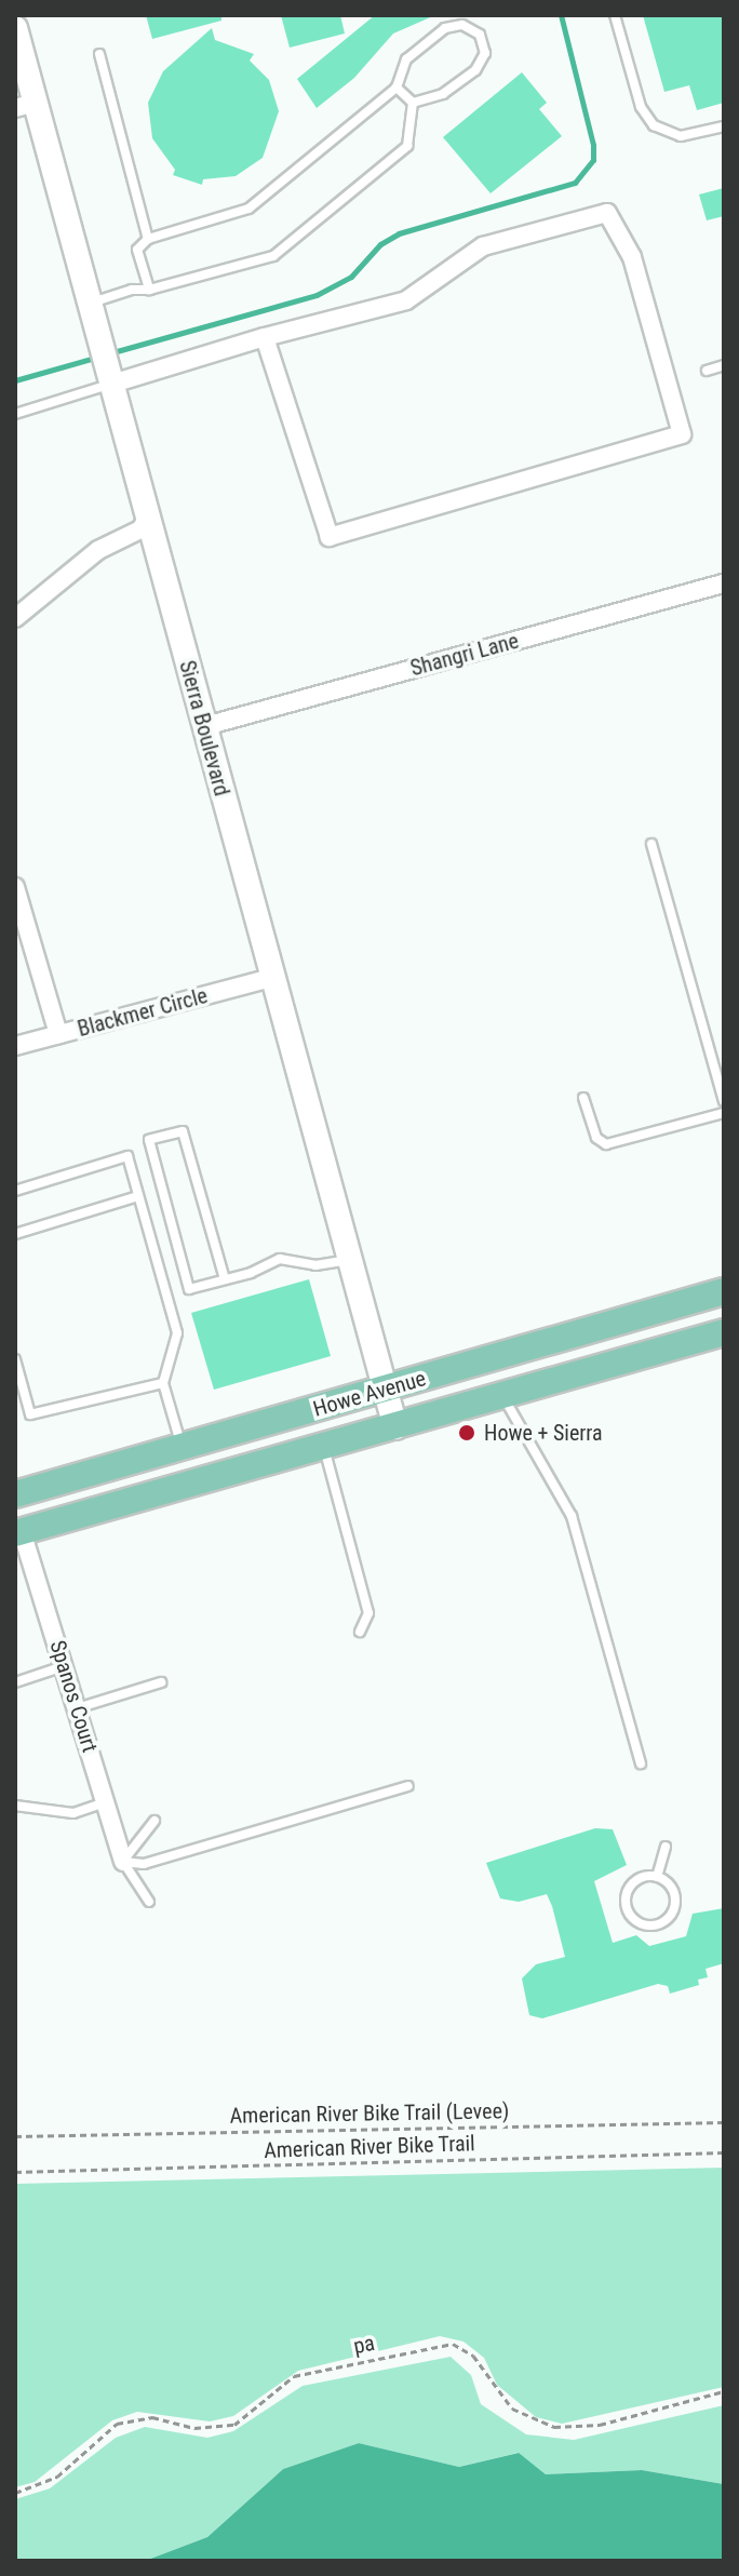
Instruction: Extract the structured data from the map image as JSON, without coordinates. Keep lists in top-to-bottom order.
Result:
{
  "streets": {
    "main road": ["Howe Avenue"],
    "street": [
      "Shangri Lane",
      "Sierra Boulevard",
      "Blackmer Circle",
      "Spanos Court"
    ],
    "path": ["American River Bike Trail (Levee)", "American River Bike Trail", "pa"]
  },
  "crossings": [
    ["Shangri Lane", "Sierra Boulevard"],
    ["Sierra Boulevard", "Blackmer Circle"],
    ["Sierra Boulevard", "Howe Avenue"],
    ["Howe Avenue", "Spanos Court"]
  ],
  "places": ["Howe + Sierra"]
}
